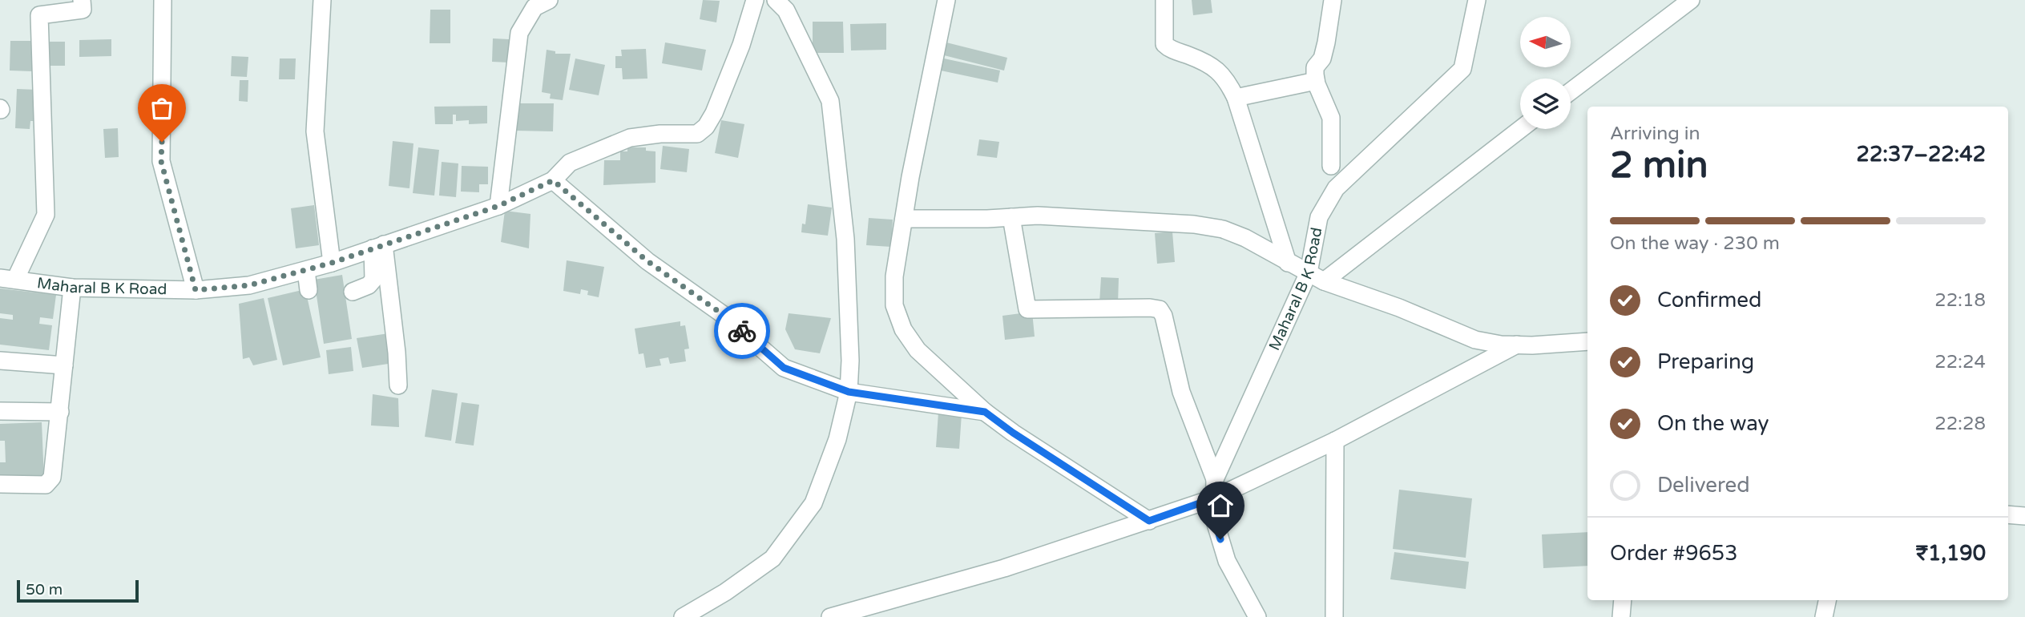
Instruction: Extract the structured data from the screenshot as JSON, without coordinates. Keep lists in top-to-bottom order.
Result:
{
  "streets": {
    "street": ["Maharal B K Road"]
  },
  "scale_bar": "50 m",
  "north": "left",
  "page": {
    "heading": ["2 min", "Arriving in", "22:37–22:42"],
    "panel": ["Order #9653", "₹1,190"],
    "bar": "On the way · 230 m",
    "list": [
      ["Confirmed", "22:18"],
      ["Preparing", "22:24"],
      ["On the way", "22:28"],
      "Delivered"
    ],
    "scale": "50 m"
  }
}
